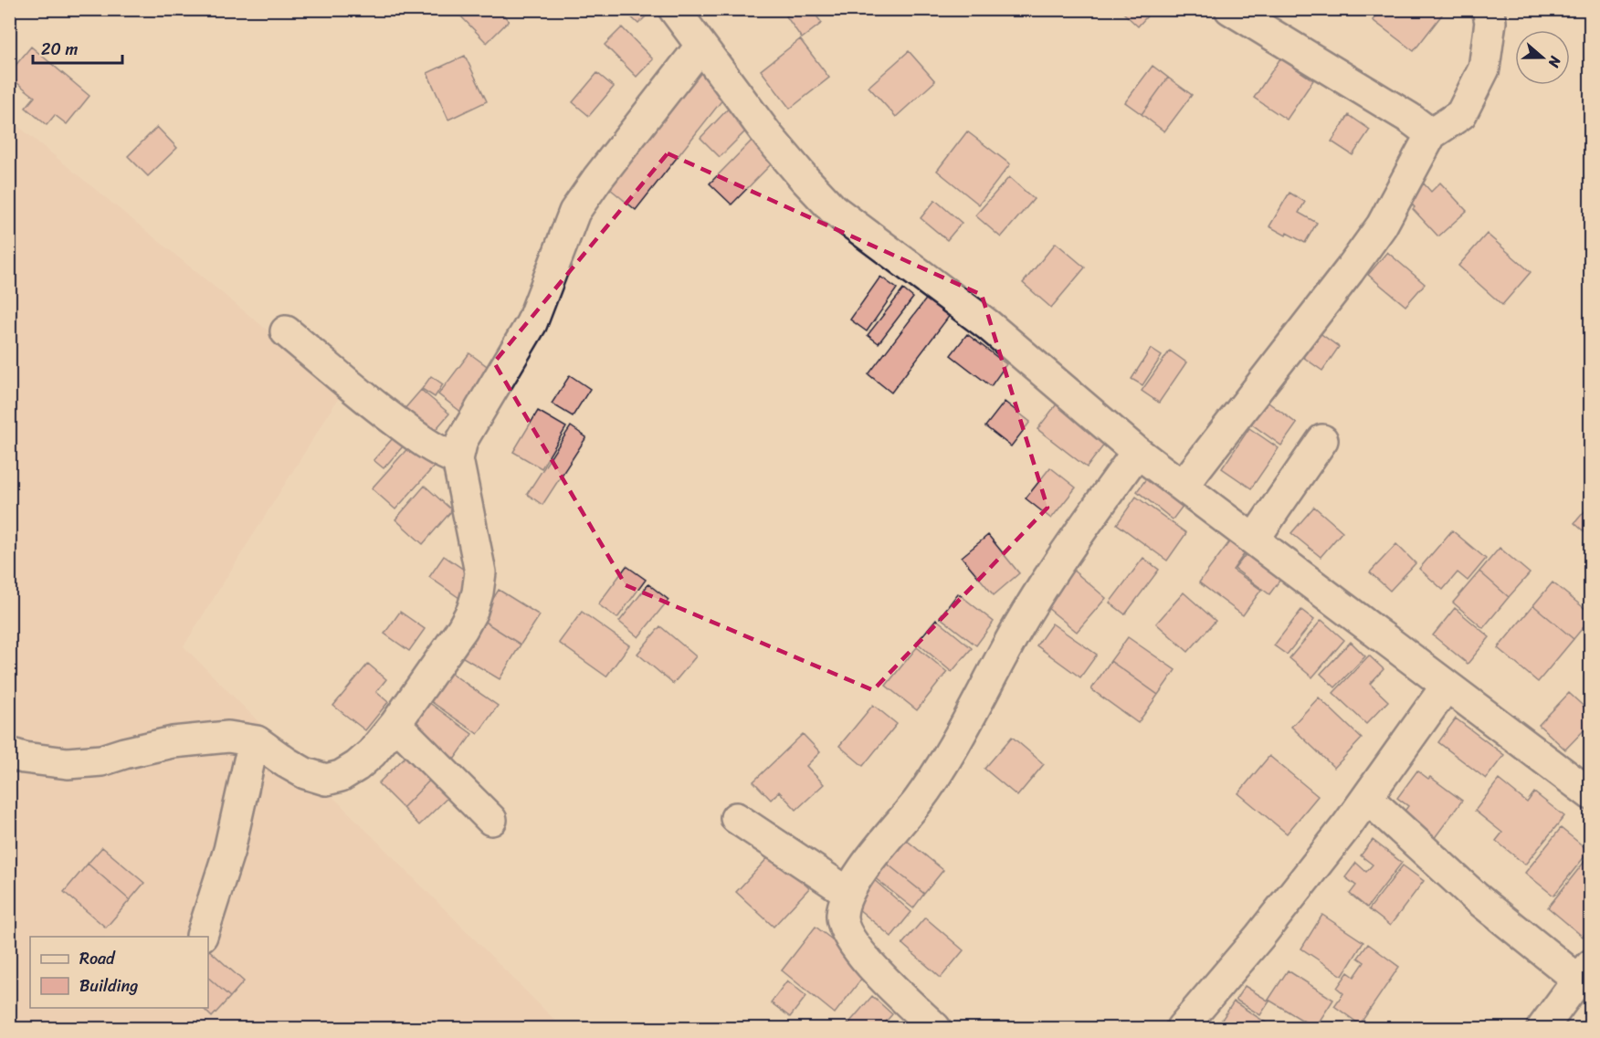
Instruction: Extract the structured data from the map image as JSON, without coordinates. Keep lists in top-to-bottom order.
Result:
{
  "legend": ["Road", "Building"],
  "scale_bar": "20 m",
  "north": "right"
}
